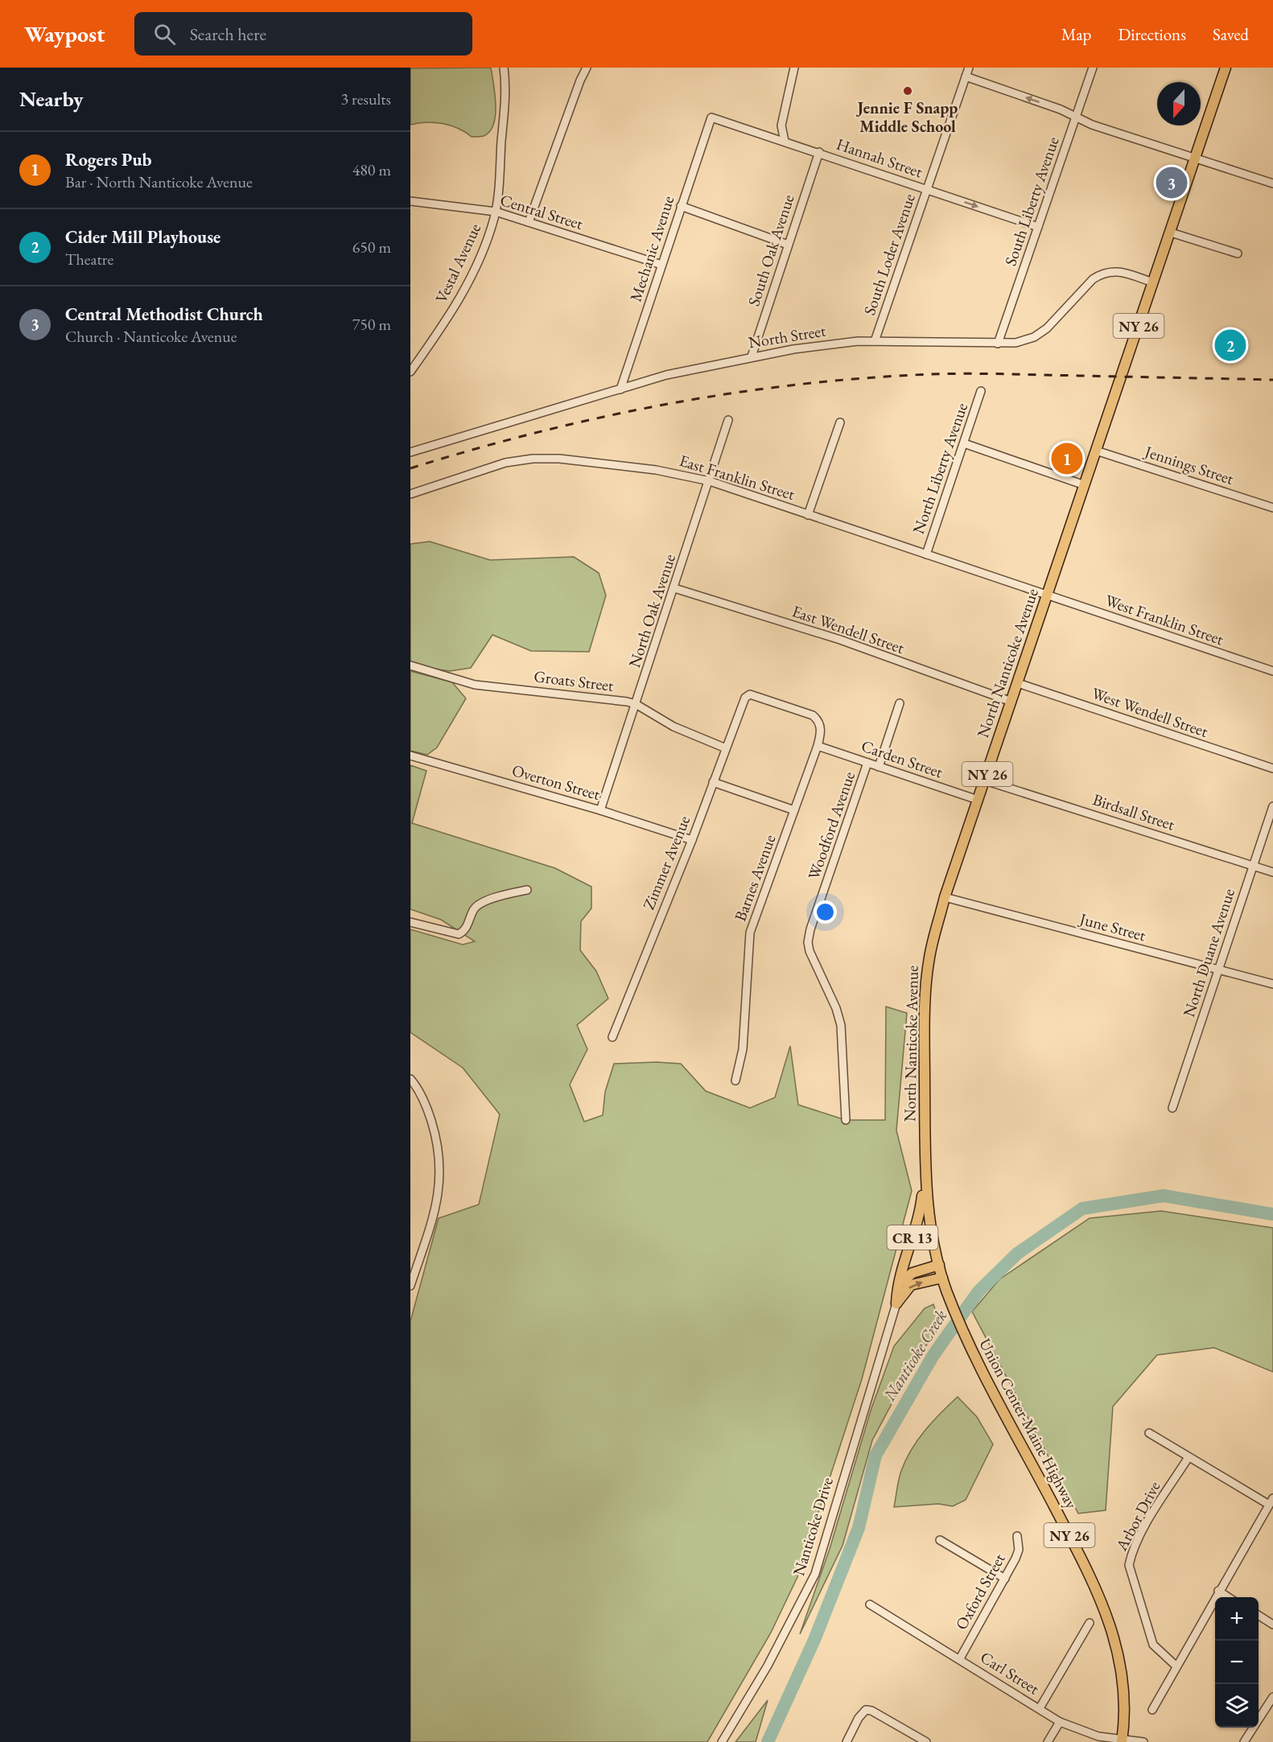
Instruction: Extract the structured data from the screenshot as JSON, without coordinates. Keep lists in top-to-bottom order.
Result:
{
  "streets": {
    "main road": [
      "NY 26",
      "North Nanticoke Avenue",
      "CR 13",
      "Union Center-Maine Highway"
    ],
    "street": [
      "Hannah Street",
      "South Liberty Avenue",
      "Central Street",
      "Mechanic Avenue",
      "South Oak Avenue",
      "South Loder Avenue",
      "Vestal Avenue",
      "North Street",
      "Jennings Street",
      "North Liberty Avenue",
      "East Franklin Street",
      "North Oak Avenue",
      "West Franklin Street",
      "East Wendell Street",
      "Groats Street",
      "West Wendell Street",
      "Carden Street",
      "Overton Street",
      "Birdsall Street",
      "Woodford Avenue",
      "Zimmer Avenue",
      "Barnes Avenue",
      "June Street",
      "North Duane Avenue",
      "Arbor Drive",
      "Nanticoke Drive",
      "Oxford Street",
      "Carl Street"
    ]
  },
  "crossings": [
    ["Hannah Street", "South Liberty Avenue"],
    ["Hannah Street", "Mechanic Avenue"],
    ["Hannah Street", "South Oak Avenue"],
    ["Hannah Street", "South Loder Avenue"],
    ["South Liberty Avenue", "North Street"],
    ["Central Street", "Mechanic Avenue"],
    ["Central Street", "Vestal Avenue"],
    ["Mechanic Avenue", "North Street"],
    ["South Oak Avenue", "North Street"],
    ["South Loder Avenue", "North Street"],
    ["NY 26", "North Street"],
    ["NY 26", "North Nanticoke Avenue"],
    ["North Street", "North Nanticoke Avenue"],
    ["Jennings Street", "North Nanticoke Avenue"],
    ["North Liberty Avenue", "East Franklin Street"],
    ["East Franklin Street", "North Oak Avenue"],
    ["East Franklin Street", "West Franklin Street"],
    ["East Franklin Street", "North Nanticoke Avenue"],
    ["North Oak Avenue", "East Wendell Street"],
    ["North Oak Avenue", "Groats Street"],
    ["North Oak Avenue", "Overton Street"],
    ["West Franklin Street", "North Nanticoke Avenue"],
    ["East Wendell Street", "North Nanticoke Avenue"],
    ["North Nanticoke Avenue", "West Wendell Street"],
    ["North Nanticoke Avenue", "Carden Street"],
    ["North Nanticoke Avenue", "Birdsall Street"],
    ["North Nanticoke Avenue", "June Street"],
    ["North Nanticoke Avenue", "CR 13"],
    ["North Nanticoke Avenue", "Union Center-Maine Highway"],
    ["Groats Street", "Zimmer Avenue"],
    ["Carden Street", "Woodford Avenue"],
    ["Carden Street", "Barnes Avenue"],
    ["Overton Street", "Zimmer Avenue"],
    ["Birdsall Street", "North Duane Avenue"],
    ["Zimmer Avenue", "Barnes Avenue"],
    ["June Street", "North Duane Avenue"],
    ["CR 13", "Union Center-Maine Highway"],
    ["CR 13", "Nanticoke Drive"],
    ["Union Center-Maine Highway", "Carl Street"],
    ["Oxford Street", "Carl Street"]
  ],
  "water": ["Nanticoke Creek"],
  "places": ["Jennie F Snapp Middle School"],
  "north": "bottom",
  "page": {
    "header": "Waypost",
    "search": "Search here",
    "nav": ["Map", "Directions", "Saved"],
    "heading": ["Nearby", "3 results"],
    "list": [
      {
        "mark": "1",
        "name": "Rogers Pub",
        "note": "Bar · North Nanticoke Avenue",
        "value": "480 m"
      },
      {
        "mark": "2",
        "name": "Cider Mill Playhouse",
        "note": "Theatre",
        "value": "650 m"
      },
      {
        "mark": "3",
        "name": "Central Methodist Church",
        "note": "Church · Nanticoke Avenue",
        "value": "750 m"
      }
    ],
    "pins": ["3", "2", "1"],
    "map_buttons": ["+", "−"]
  }
}
